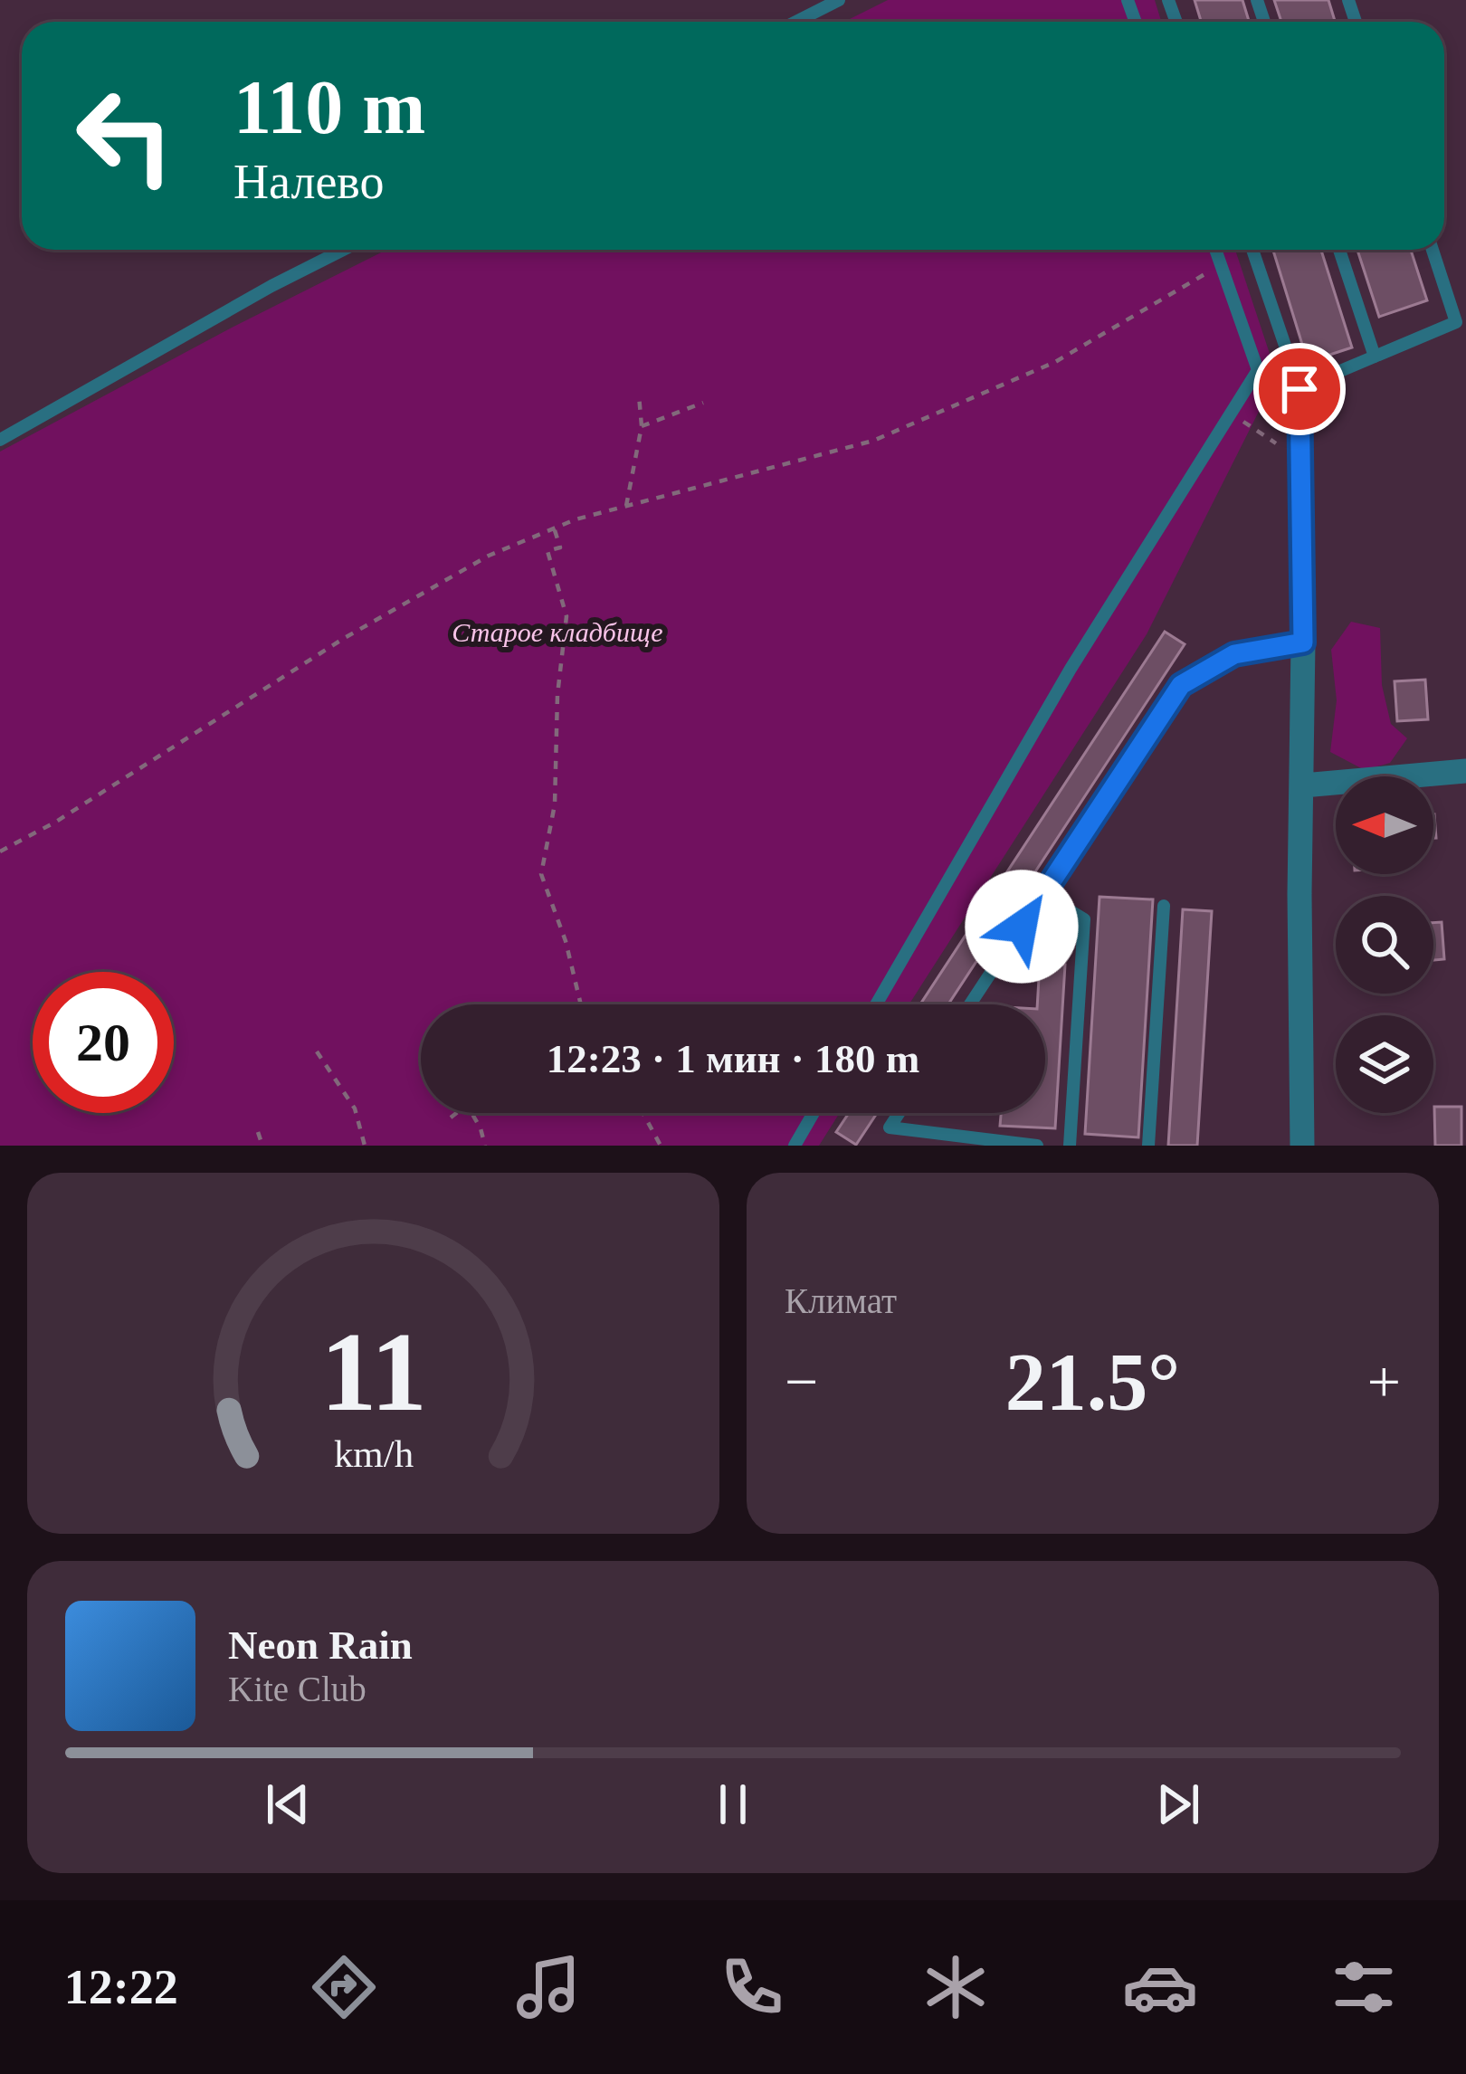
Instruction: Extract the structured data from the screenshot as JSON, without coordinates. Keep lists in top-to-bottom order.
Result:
{
  "parks": ["Старое кладбище"],
  "north": "left",
  "page": {
    "turn": ["110 m", "Налево"],
    "limit": "20",
    "trip": "12:23 · 1 мин · 180 m",
    "tile": "Климат",
    "heat": ["−", "21.5°", "+"],
    "song": ["Neon Rain", "Kite Club"],
    "tabs": "12:22",
    "gauge": ["11", "km/h"]
  }
}
